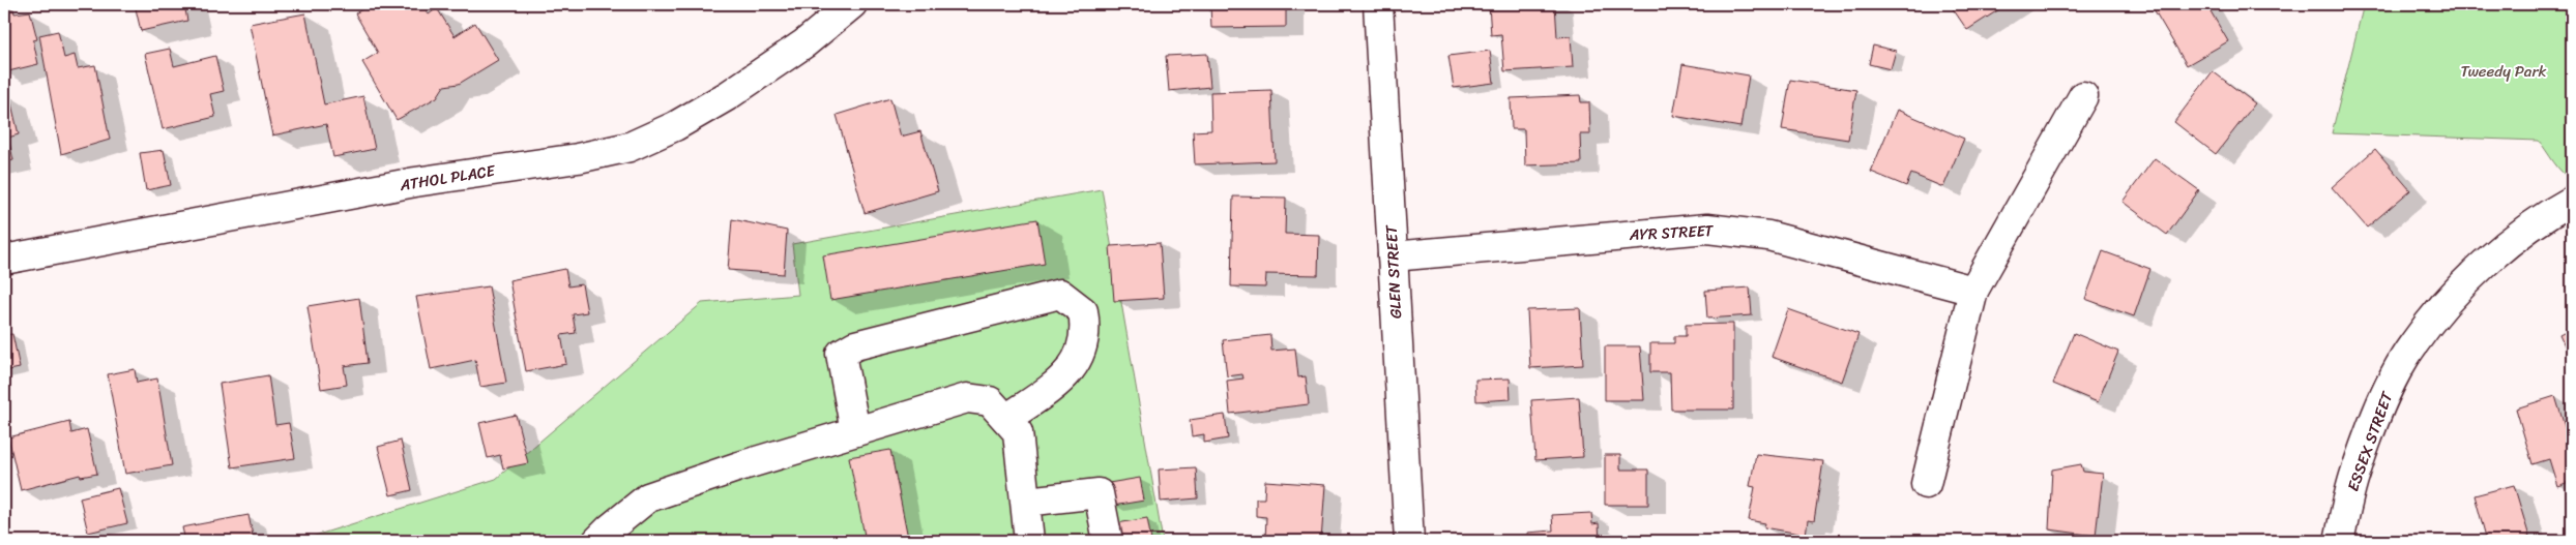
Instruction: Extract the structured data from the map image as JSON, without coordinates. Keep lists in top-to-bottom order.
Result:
{
  "streets": {
    "street": [
      "ATHOL PLACE",
      "AYR STREET",
      "GLEN STREET",
      "ESSEX STREET"
    ]
  },
  "crossings": [
    ["AYR STREET", "GLEN STREET"]
  ],
  "parks": ["Tweedy Park"]
}
